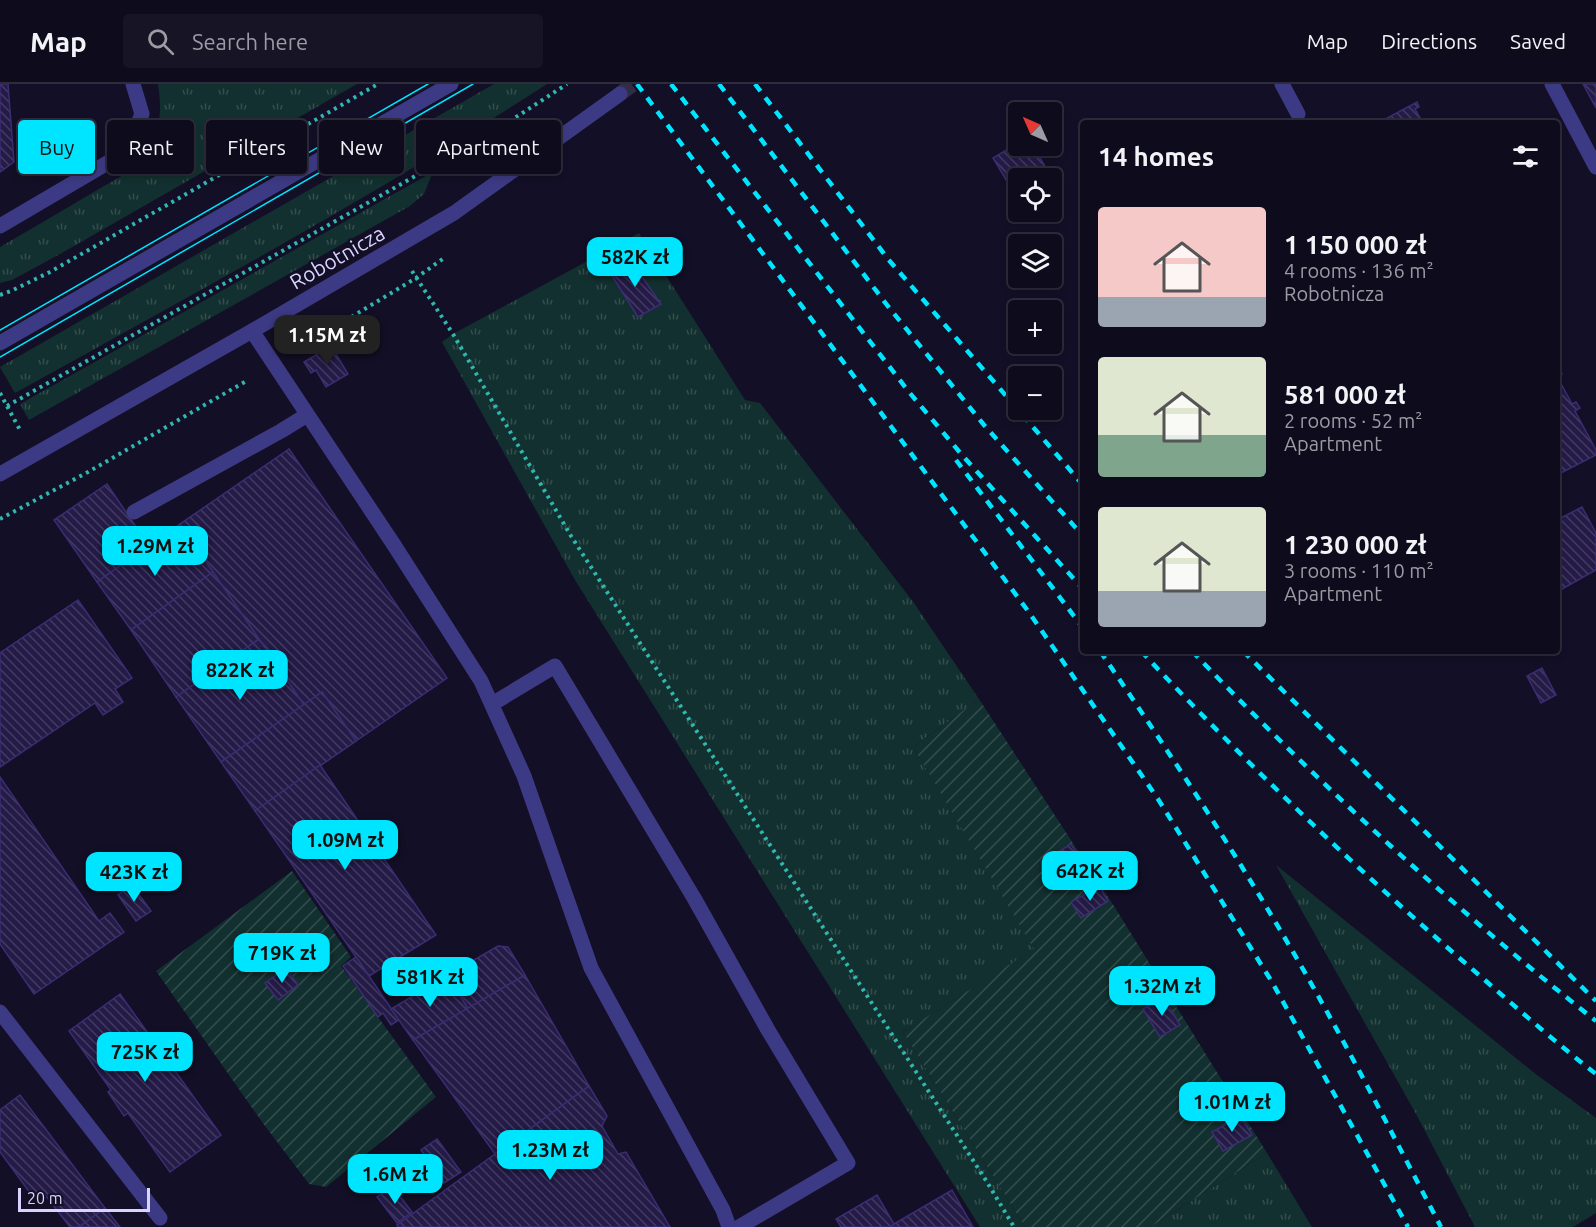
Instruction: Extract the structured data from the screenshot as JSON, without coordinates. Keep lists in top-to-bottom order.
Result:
{
  "streets": {
    "street": ["Robotnicza"]
  },
  "scale_bar": "20 m",
  "north": "top left",
  "page": {
    "header": "Map",
    "search": "Search here",
    "nav": ["Map", "Directions", "Saved"],
    "map_buttons": ["+", "−"],
    "chip": [
      "Buy",
      "Rent",
      "Filters",
      "New",
      "Apartment"
    ],
    "heading": "14 homes",
    "list": [
      {
        "name": "1 150 000 zł",
        "note": "4 rooms · 136 m² · Robotnicza"
      },
      {
        "name": "581 000 zł",
        "note": "2 rooms · 52 m² · Apartment"
      },
      {
        "name": "1 230 000 zł",
        "note": "3 rooms · 110 m² · Apartment"
      }
    ],
    "price": [
      "582K zł",
      "1.15M zł",
      "1.29M zł",
      "822K zł",
      "1.09M zł",
      "642K zł",
      "423K zł",
      "719K zł",
      "581K zł",
      "1.32M zł",
      "725K zł",
      "1.01M zł",
      "1.23M zł",
      "1.6M zł"
    ],
    "scale": "20 m"
  }
}
